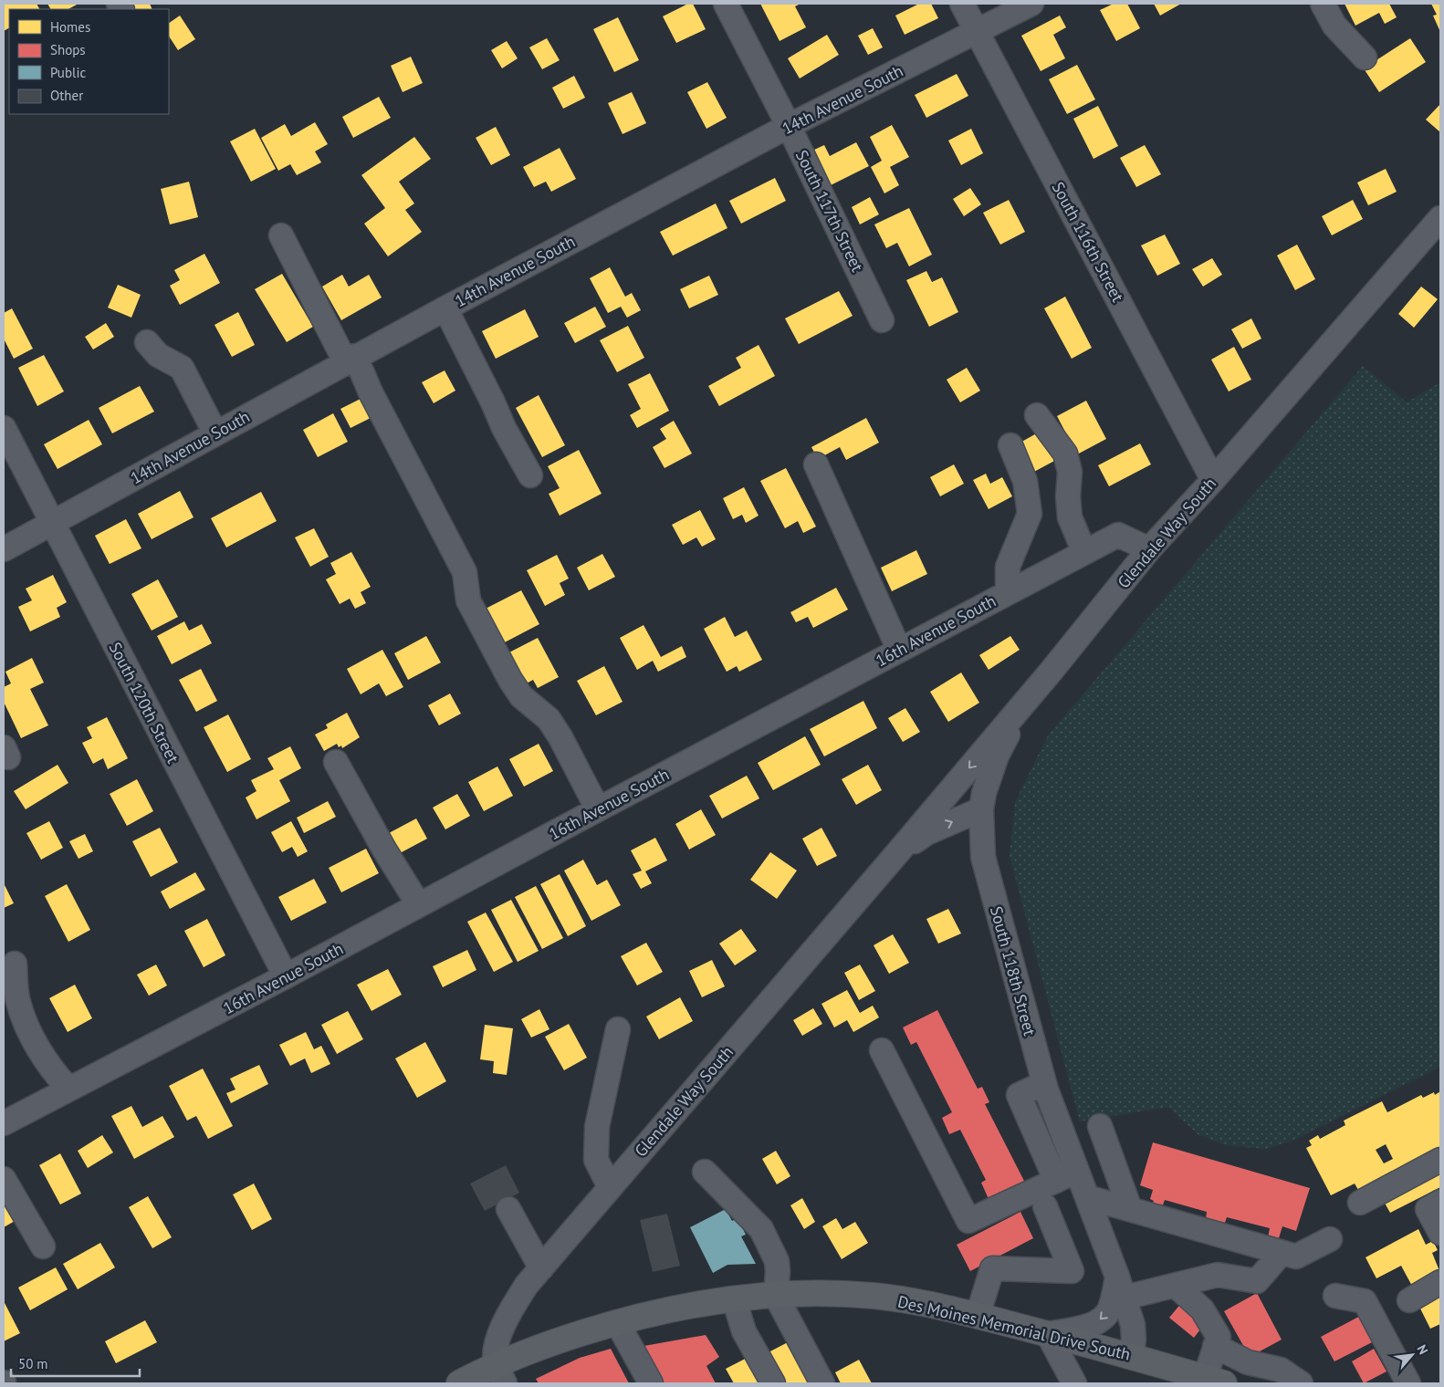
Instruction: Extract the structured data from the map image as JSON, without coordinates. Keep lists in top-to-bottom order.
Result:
{
  "streets": {
    "main road": ["Des Moines Memorial Drive South"],
    "street": [
      "14th Avenue South",
      "South 117th Street",
      "South 116th Street",
      "Glendale Way South",
      "16th Avenue South",
      "South 120th Street",
      "South 118th Street"
    ]
  },
  "crossings": [
    ["14th Avenue South", "South 117th Street"],
    ["14th Avenue South", "South 116th Street"],
    ["14th Avenue South", "South 120th Street"],
    ["South 116th Street", "Glendale Way South"],
    ["Glendale Way South", "16th Avenue South"],
    ["Glendale Way South", "South 118th Street"],
    ["Glendale Way South", "Des Moines Memorial Drive South"],
    ["16th Avenue South", "South 120th Street"],
    ["South 118th Street", "Des Moines Memorial Drive South"]
  ],
  "legend": [
    "Homes",
    "Shops",
    "Public",
    "Other"
  ],
  "scale_bar": "50 m",
  "north": "top right"
}
